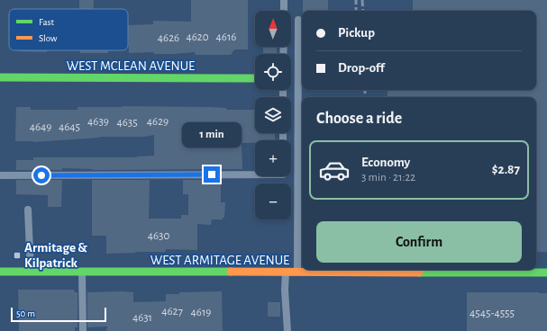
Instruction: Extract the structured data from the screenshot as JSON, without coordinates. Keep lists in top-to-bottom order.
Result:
{
  "streets": {
    "main road": ["WEST MCLEAN AVENUE", "WEST ARMITAGE AVENUE"]
  },
  "places": {
    "transit": ["Armitage & Kilpatrick"]
  },
  "house_numbers": [
    "4620",
    "4616",
    "4626",
    "4639",
    "4629",
    "4635",
    "4649",
    "4645",
    "4630",
    "4627",
    "4619",
    "4545-4555",
    "4631"
  ],
  "legend": ["Fast", "Slow"],
  "scale_bar": "50 m",
  "north": "top",
  "page": {
    "map_buttons": ["+", "−"],
    "banner": ["Pickup", "Drop-off"],
    "heading": "Choose a ride",
    "bubble": "1 min",
    "list": [
      {
        "name": "Economy",
        "note": "3 min · 21:22",
        "value": "$2.87"
      }
    ],
    "buttons": "Confirm",
    "scale": "50 m"
  }
}
